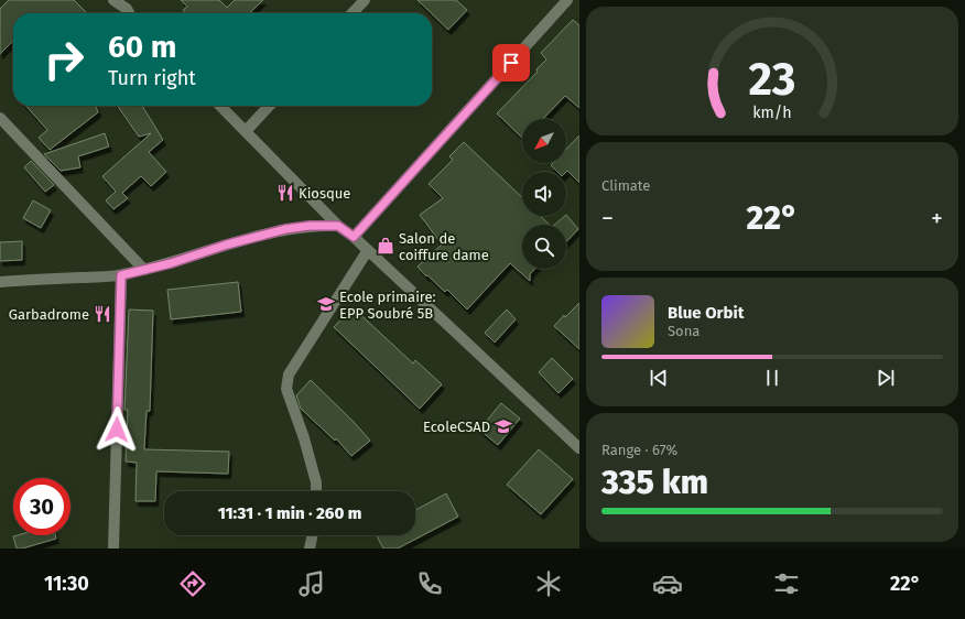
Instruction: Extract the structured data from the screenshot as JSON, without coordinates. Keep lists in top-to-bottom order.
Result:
{
  "places": {
    "restaurant": ["Kiosque", "Garbadrome"],
    "shop": ["Salon de coiffure dame"],
    "school or university": ["Ecole primaire: EPP Soubré 5B", "EcoleCSAD"]
  },
  "north": "bottom left",
  "page": {
    "turn": ["60 m", "Turn right"],
    "tile": [
      "Climate",
      ["Range · 67%", "335 km"]
    ],
    "heat": ["−", "22°", "+"],
    "song": ["Blue Orbit", "Sona"],
    "limit": "30",
    "trip": "11:31 · 1 min · 260 m",
    "tabs": ["11:30", "22°"],
    "gauge": ["23", "km/h"]
  }
}
